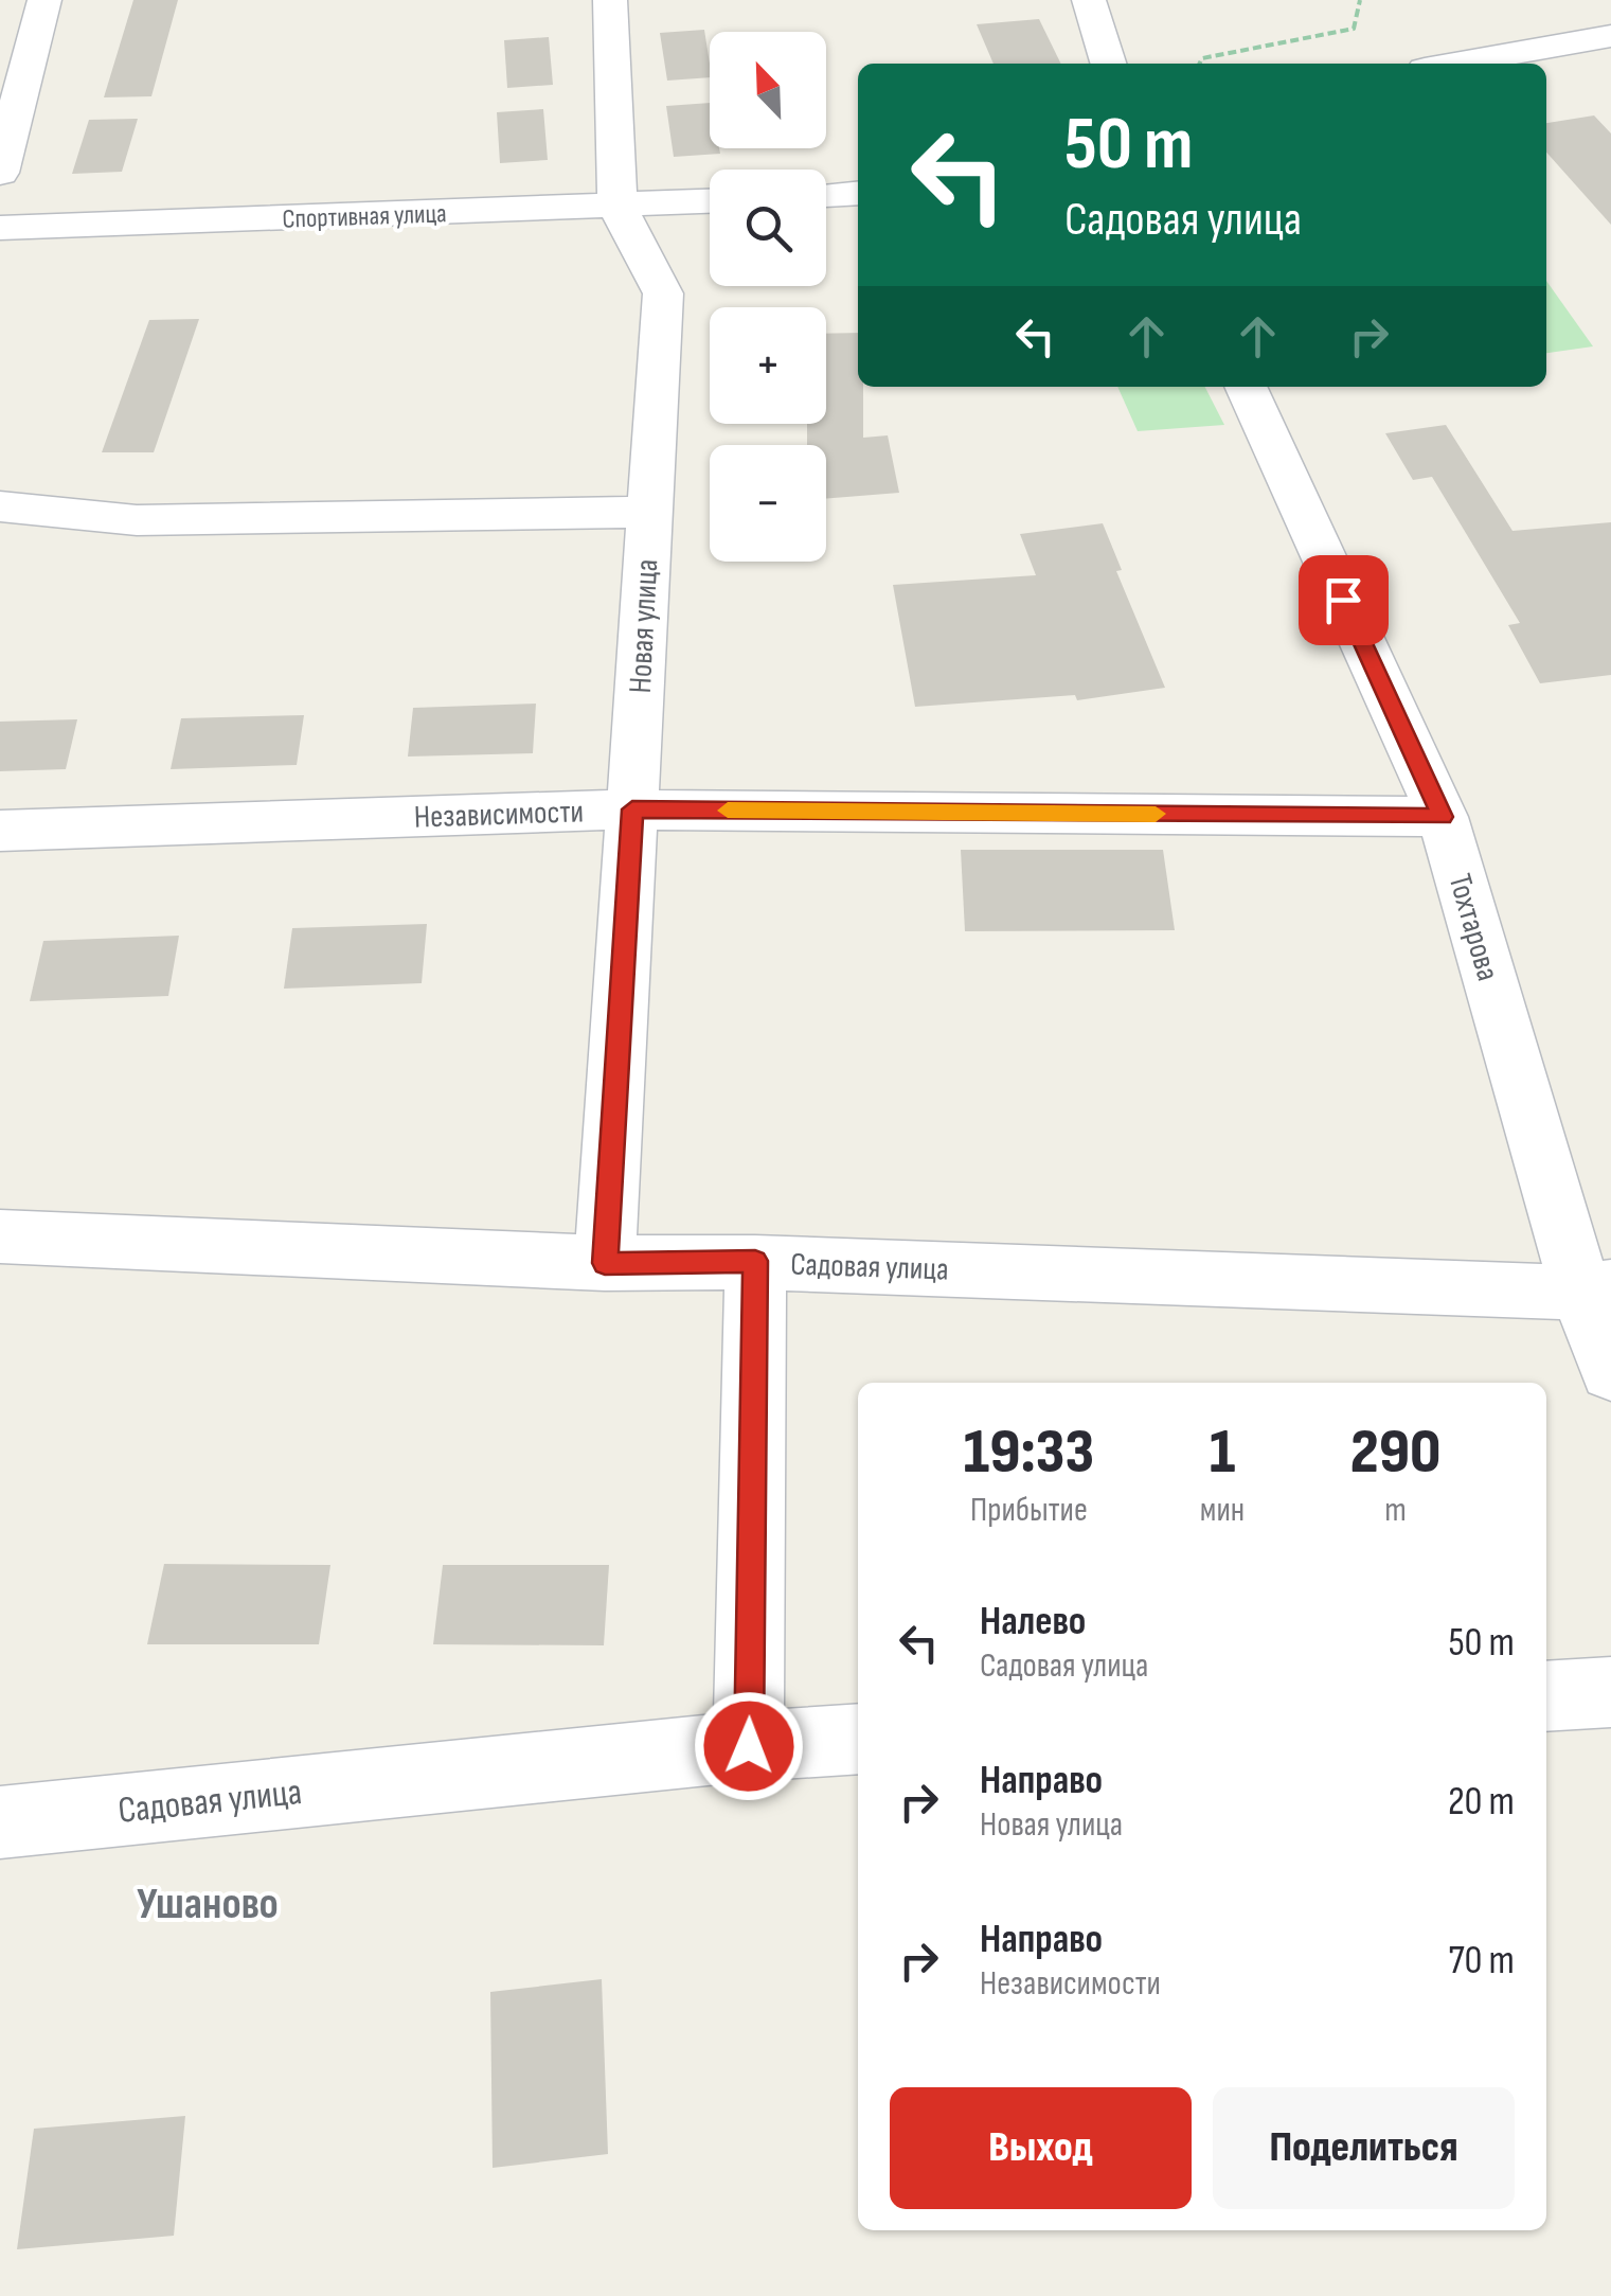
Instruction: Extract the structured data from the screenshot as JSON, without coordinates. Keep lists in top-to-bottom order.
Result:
{
  "streets": {
    "street": [
      "Спортивная улица",
      "Новая улица",
      "Независимости",
      "Тохтарова",
      "Садовая улица"
    ]
  },
  "crossings": [
    ["Спортивная улица", "Новая улица"],
    ["Новая улица", "Независимости"],
    ["Новая улица", "Садовая улица"],
    ["Независимости", "Тохтарова"],
    ["Тохтарова", "Садовая улица"]
  ],
  "districts": ["Ушаново"],
  "north": "top left",
  "page": {
    "map_buttons": ["+", "−"],
    "turn": ["50 m", "Садовая улица"],
    "eta": [
      "19:33",
      "Прибытие",
      "1",
      "мин",
      "290",
      "m"
    ],
    "list": [
      {
        "name": "Налево",
        "note": "Садовая улица",
        "value": "50 m"
      },
      {
        "name": "Направо",
        "note": "Новая улица",
        "value": "20 m"
      },
      {
        "name": "Направо",
        "note": "Независимости",
        "value": "70 m"
      }
    ],
    "buttons": ["Выход", "Поделиться"]
  }
}
